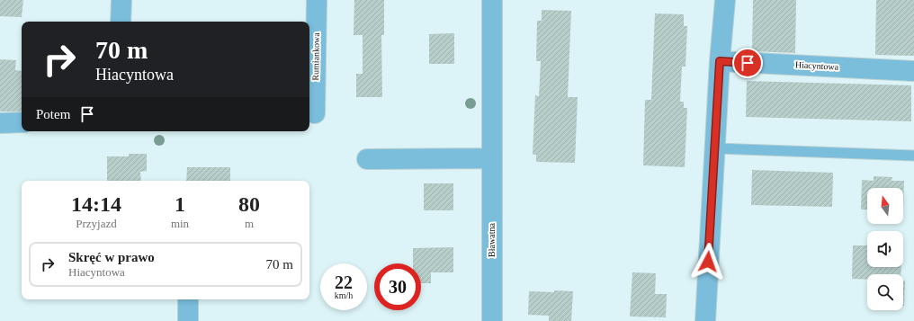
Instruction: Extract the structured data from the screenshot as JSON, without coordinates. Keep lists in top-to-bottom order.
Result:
{
  "streets": {
    "street": ["Rumiankowa", "Hiacyntowa", "Bławatna"]
  },
  "north": "top",
  "page": {
    "turn": ["70 m", "Hiacyntowa"],
    "then": "Potem",
    "eta": [
      "14:14",
      "Przyjazd",
      "1",
      "min",
      "80",
      "m"
    ],
    "list": [
      {
        "name": "Skręć w prawo",
        "note": "Hiacyntowa",
        "value": "70 m"
      }
    ],
    "speed": "22 km/h",
    "limit": "30"
  }
}
